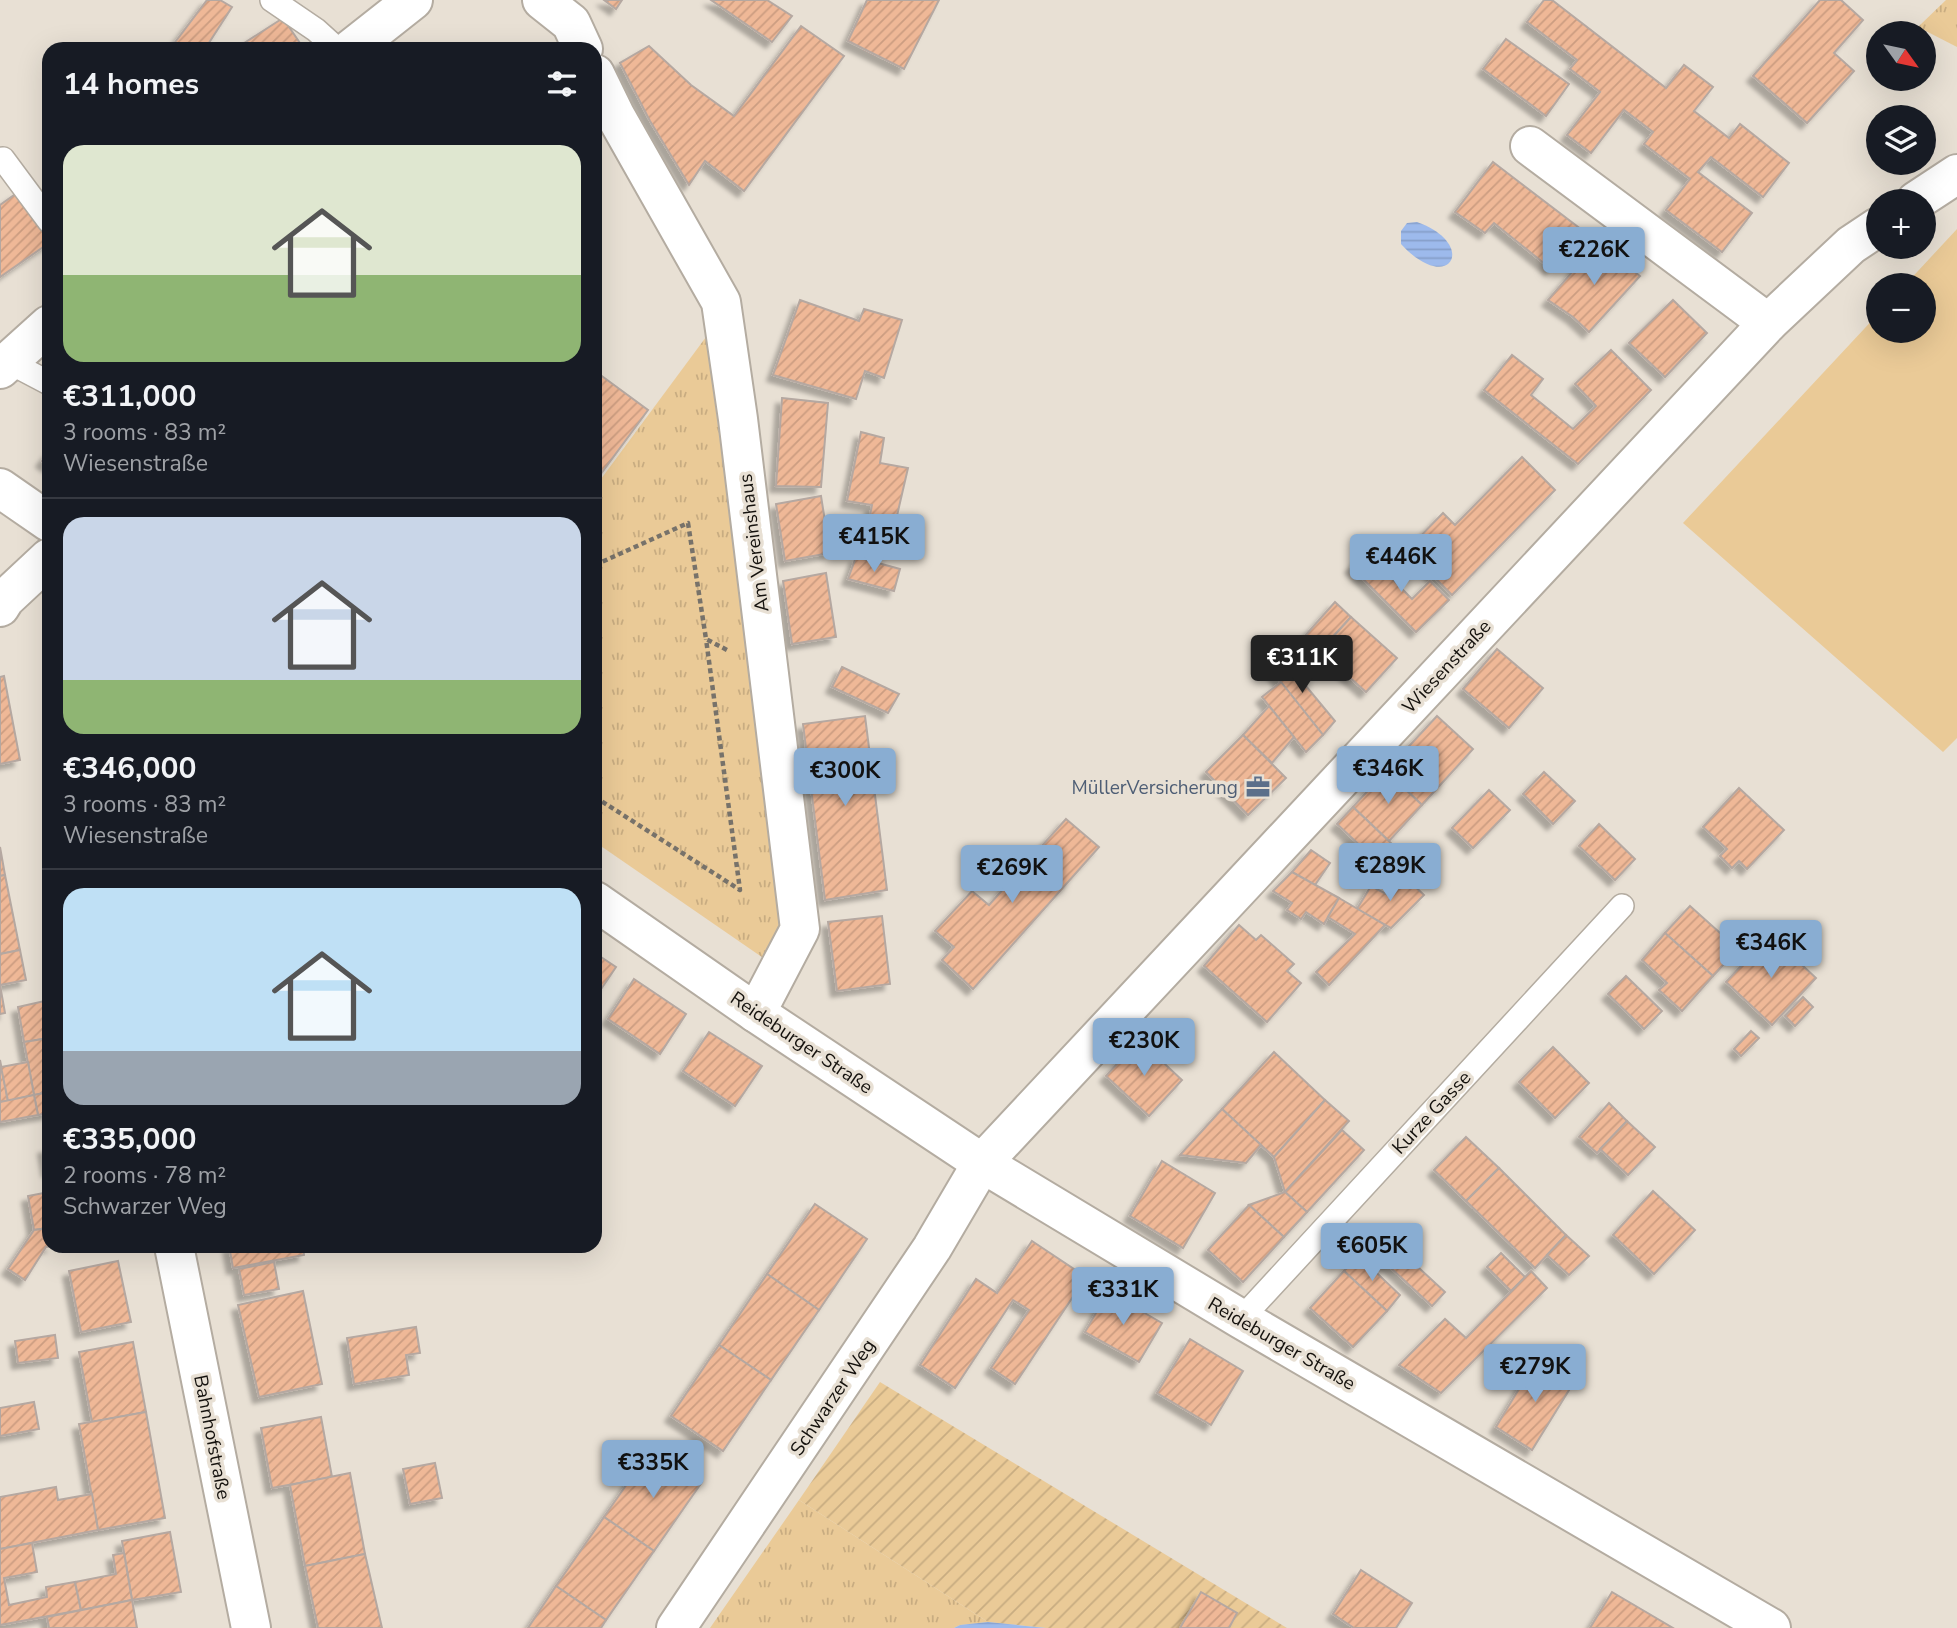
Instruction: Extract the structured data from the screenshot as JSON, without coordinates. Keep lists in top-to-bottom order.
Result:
{
  "streets": {
    "street": [
      "Am Vereinshaus",
      "Wiesenstraße",
      "Reideburger Straße",
      "Schwarzer Weg",
      "Bahnhofstraße"
    ],
    "lane": ["Kurze Gasse"]
  },
  "crossings": [
    ["Am Vereinshaus", "Reideburger Straße"],
    ["Wiesenstraße", "Reideburger Straße"],
    ["Wiesenstraße", "Schwarzer Weg"],
    ["Reideburger Straße", "Kurze Gasse"],
    ["Reideburger Straße", "Schwarzer Weg"]
  ],
  "places": {
    "office": ["MüllerVersicherung"]
  },
  "north": "bottom right",
  "page": {
    "map_buttons": ["+", "−"],
    "heading": "14 homes",
    "list": [
      {
        "name": "€311,000",
        "note": "3 rooms · 83 m² · Wiesenstraße"
      },
      {
        "name": "€346,000",
        "note": "3 rooms · 83 m² · Wiesenstraße"
      },
      {
        "name": "€335,000",
        "note": "2 rooms · 78 m² · Schwarzer Weg"
      }
    ],
    "price": [
      "€226K",
      "€415K",
      "€446K",
      "€311K",
      "€346K",
      "€300K",
      "€289K",
      "€269K",
      "€346K",
      "€230K",
      "€605K",
      "€331K",
      "€279K",
      "€335K"
    ]
  }
}
